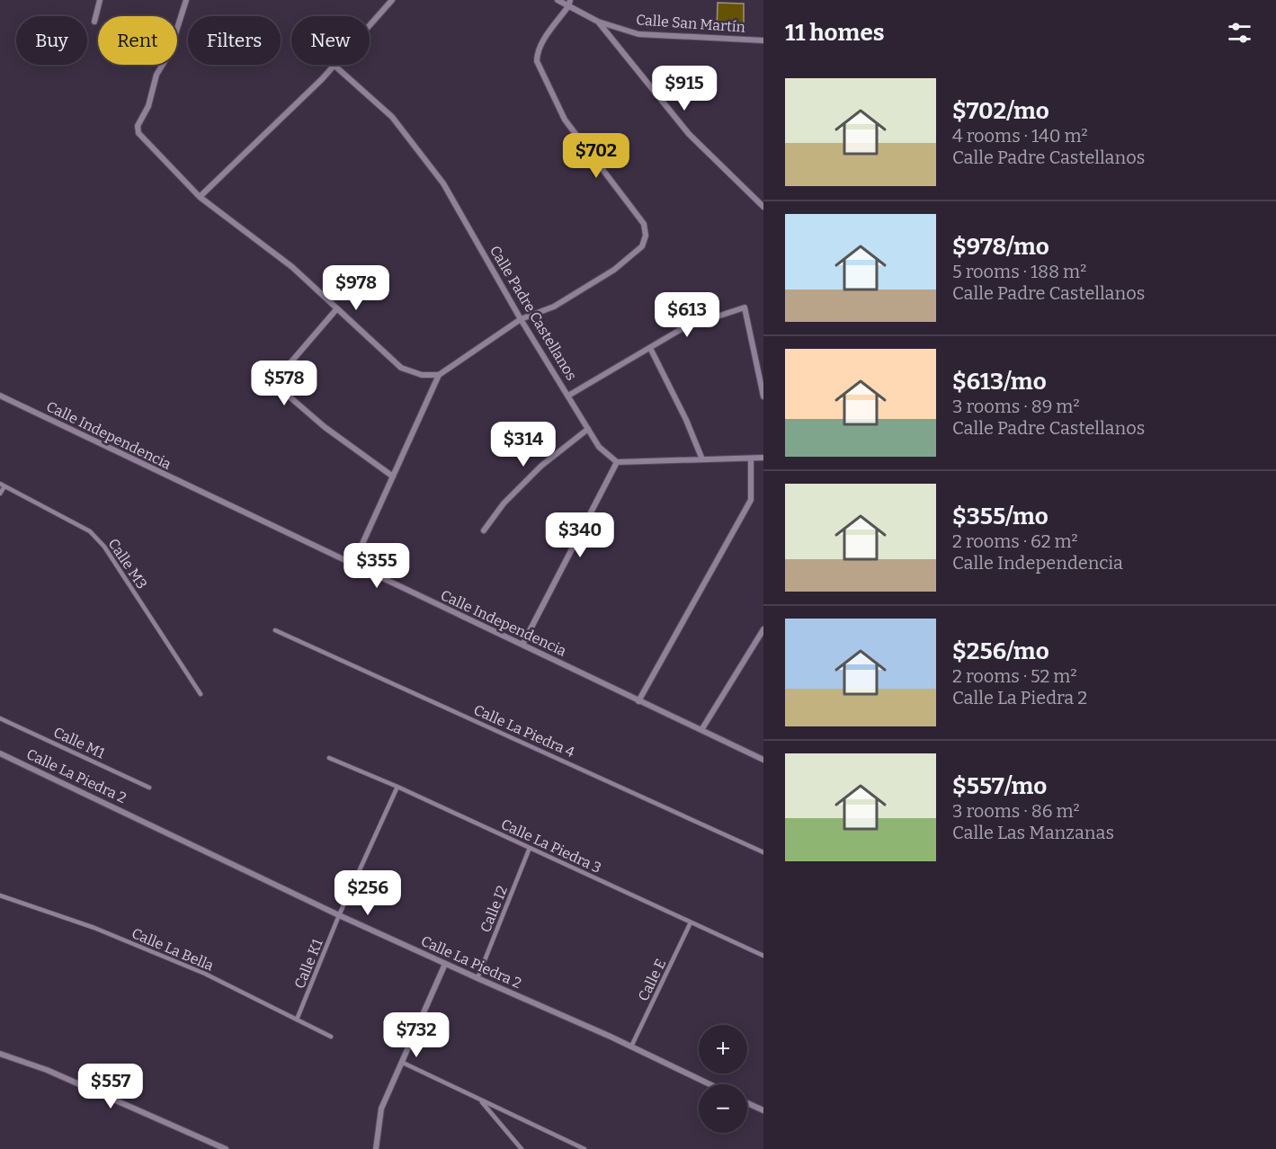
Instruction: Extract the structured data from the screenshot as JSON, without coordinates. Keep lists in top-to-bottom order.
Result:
{
  "streets": {
    "street": [
      "Calle San Martín",
      "Calle Padre Castellanos",
      "Calle Independencia",
      "Calle La Piedra 2"
    ],
    "lane": [
      "Calle M3",
      "Calle La Piedra 4",
      "Calle M1",
      "Calle La Piedra 3",
      "Calle I2",
      "Calle La Bella",
      "Calle K1",
      "Calle E"
    ]
  },
  "crossings": [
    ["Calle La Piedra 2", "Calle I2"],
    ["Calle La Piedra 2", "Calle K1"],
    ["Calle La Piedra 2", "Calle E"],
    ["Calle La Piedra 3", "Calle I2"],
    ["Calle La Piedra 3", "Calle K1"],
    ["Calle La Piedra 3", "Calle E"],
    ["Calle La Bella", "Calle K1"]
  ],
  "page": {
    "heading": "11 homes",
    "chip": [
      "Buy",
      "Rent",
      "Filters",
      "New"
    ],
    "list": [
      {
        "name": "$702/mo",
        "note": "4 rooms · 140 m² · Calle Padre Castellanos"
      },
      {
        "name": "$978/mo",
        "note": "5 rooms · 188 m² · Calle Padre Castellanos"
      },
      {
        "name": "$613/mo",
        "note": "3 rooms · 89 m² · Calle Padre Castellanos"
      },
      {
        "name": "$355/mo",
        "note": "2 rooms · 62 m² · Calle Independencia"
      },
      {
        "name": "$256/mo",
        "note": "2 rooms · 52 m² · Calle La Piedra 2"
      },
      {
        "name": "$557/mo",
        "note": "3 rooms · 86 m² · Calle Las Manzanas"
      }
    ],
    "price": [
      "$915",
      "$702",
      "$978",
      "$613",
      "$578",
      "$314",
      "$340",
      "$355",
      "$256",
      "$732",
      "$557"
    ],
    "map_buttons": ["+", "−"]
  }
}
